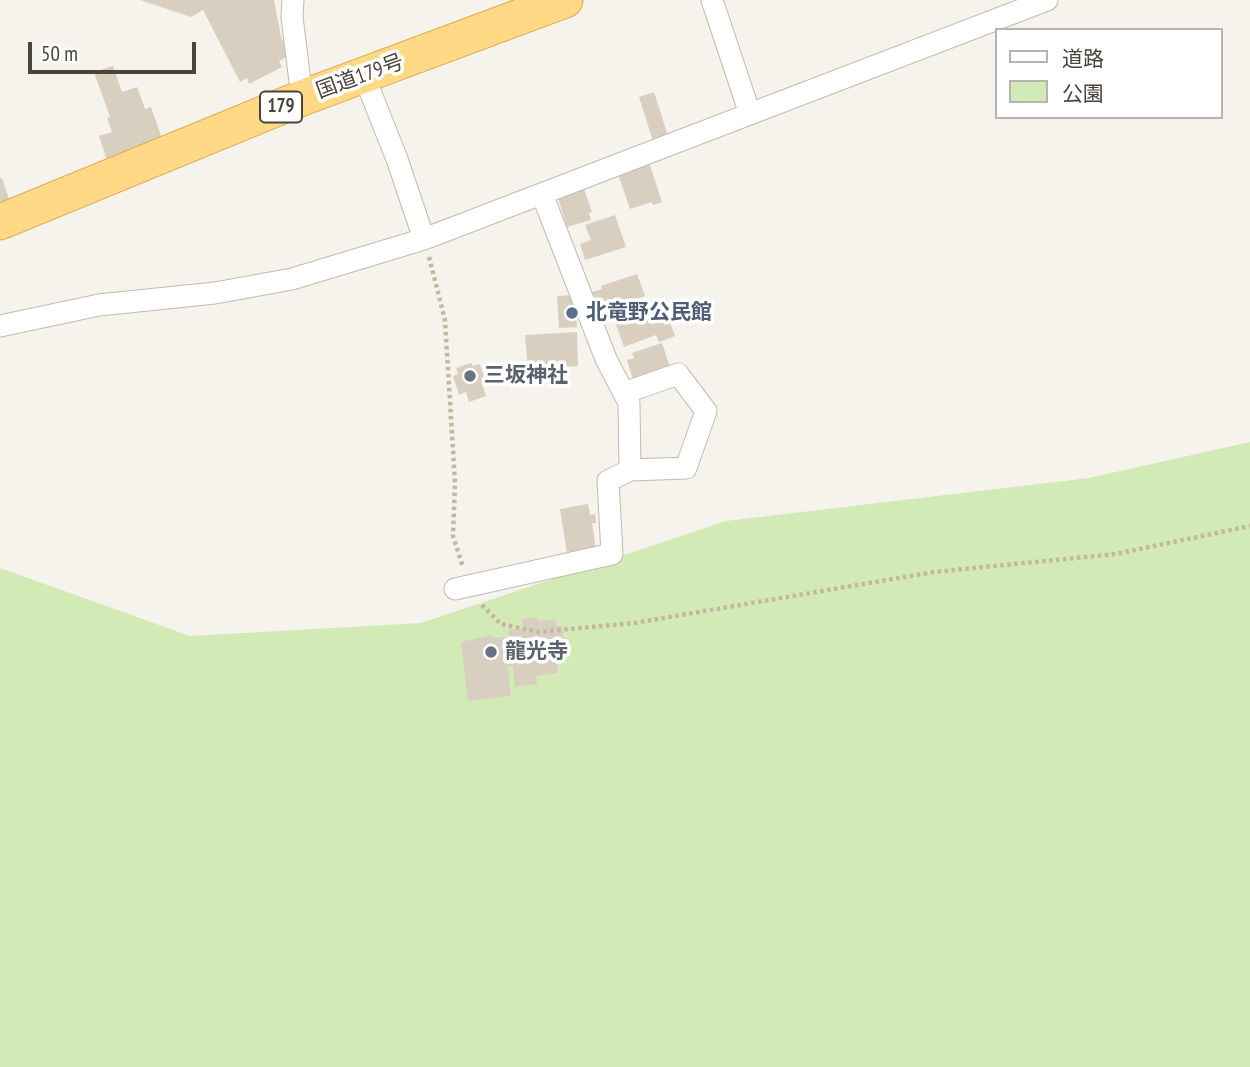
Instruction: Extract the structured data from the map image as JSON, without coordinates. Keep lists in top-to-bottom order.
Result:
{
  "streets": {
    "highway": ["国道179号", "179"]
  },
  "places": ["北竜野公民館", "三坂神社", "龍光寺"],
  "legend": ["道路", "公園"],
  "scale_bar": "50 m"
}
